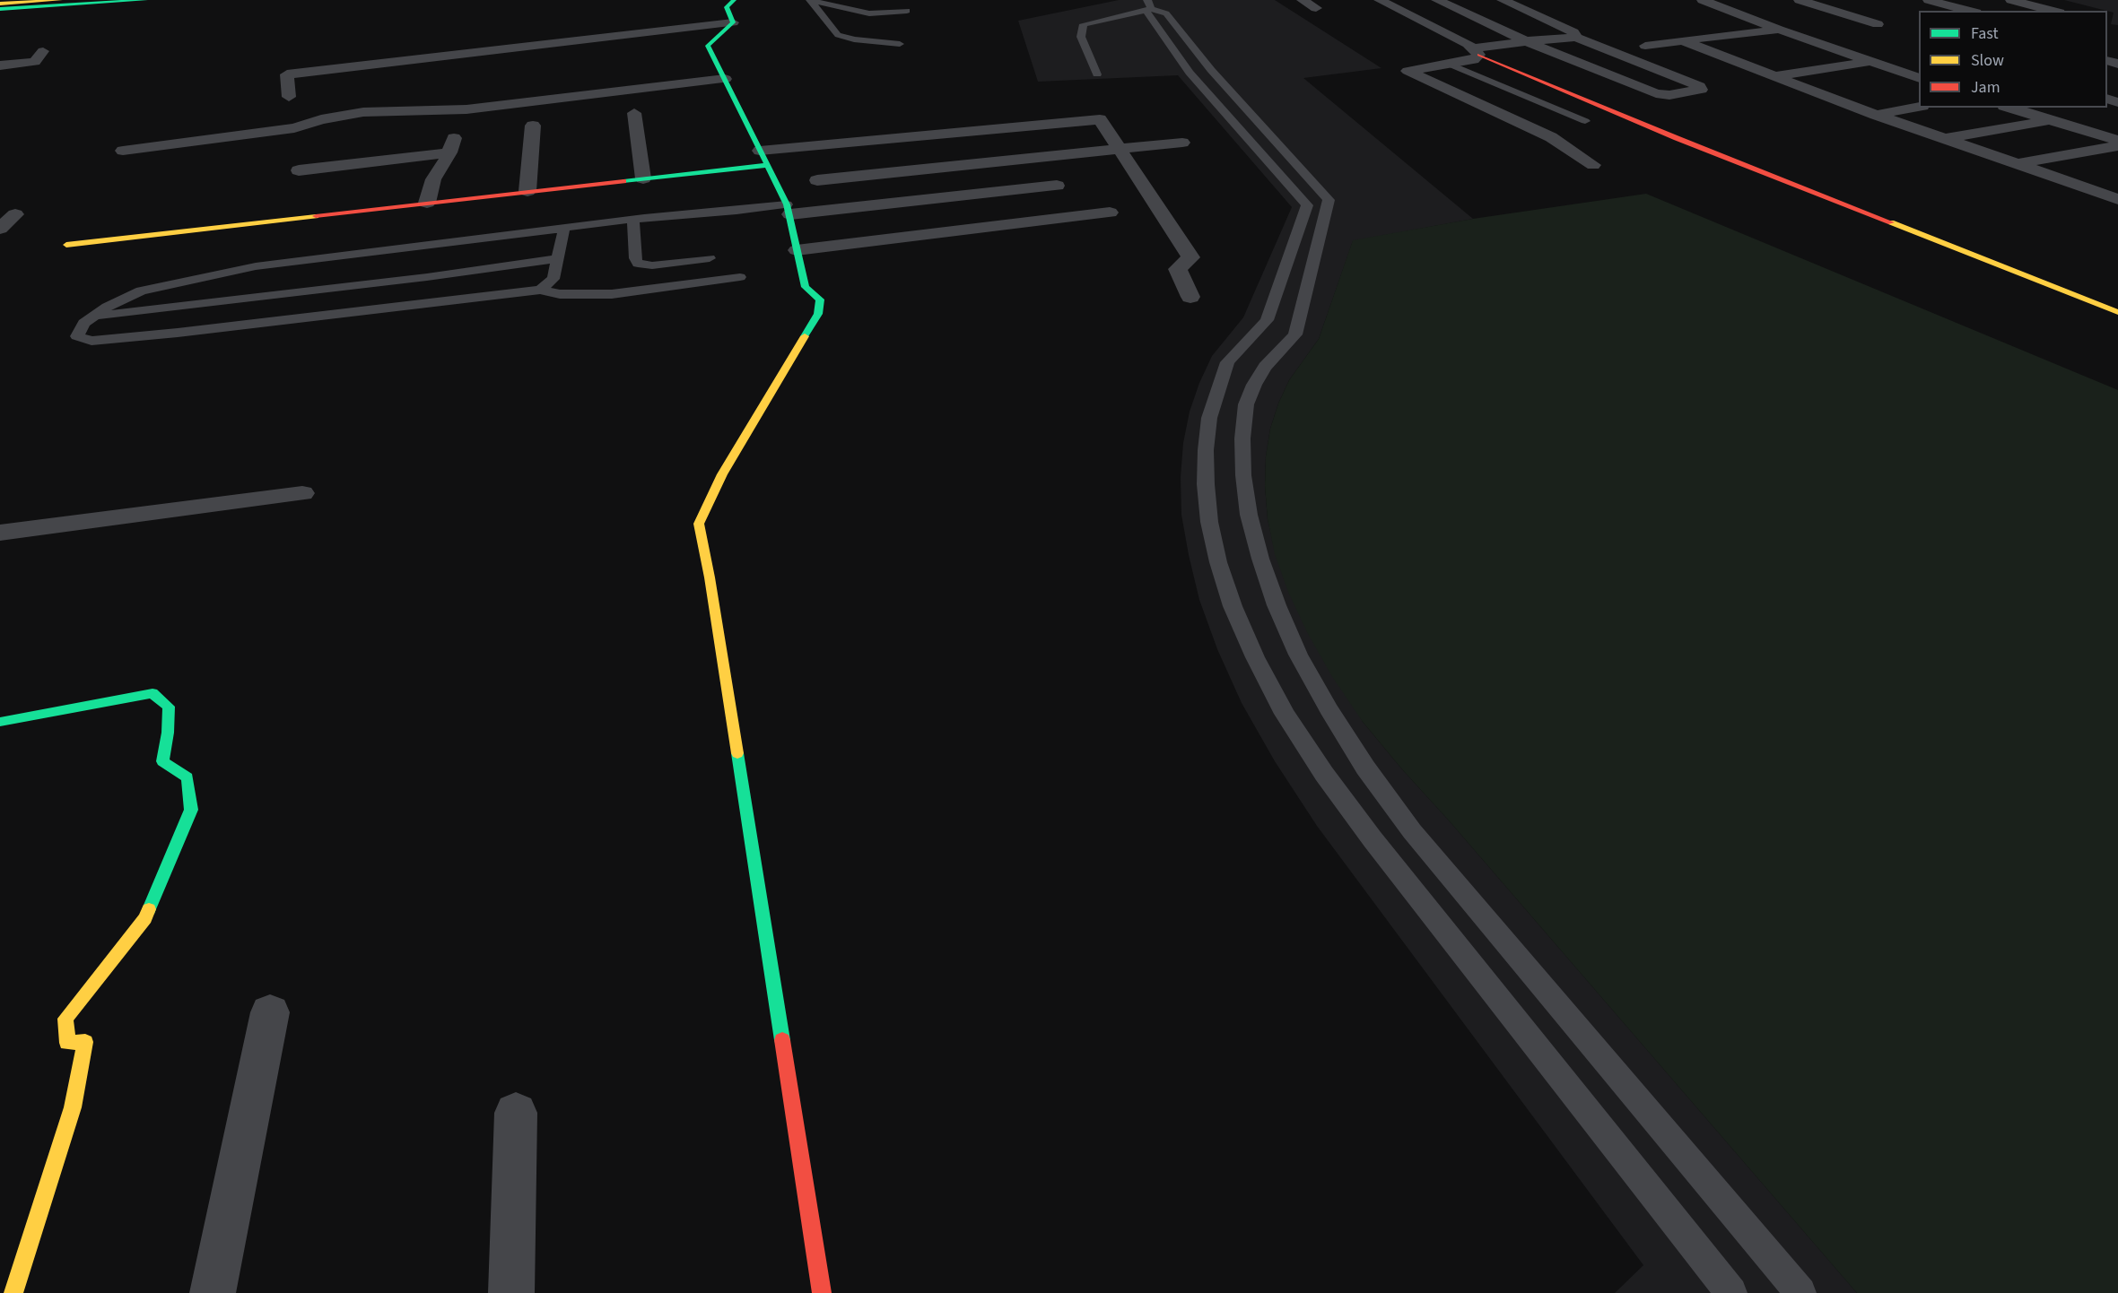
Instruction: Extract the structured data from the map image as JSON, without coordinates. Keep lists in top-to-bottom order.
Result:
{
  "legend": ["Fast", "Slow", "Jam"]
}
